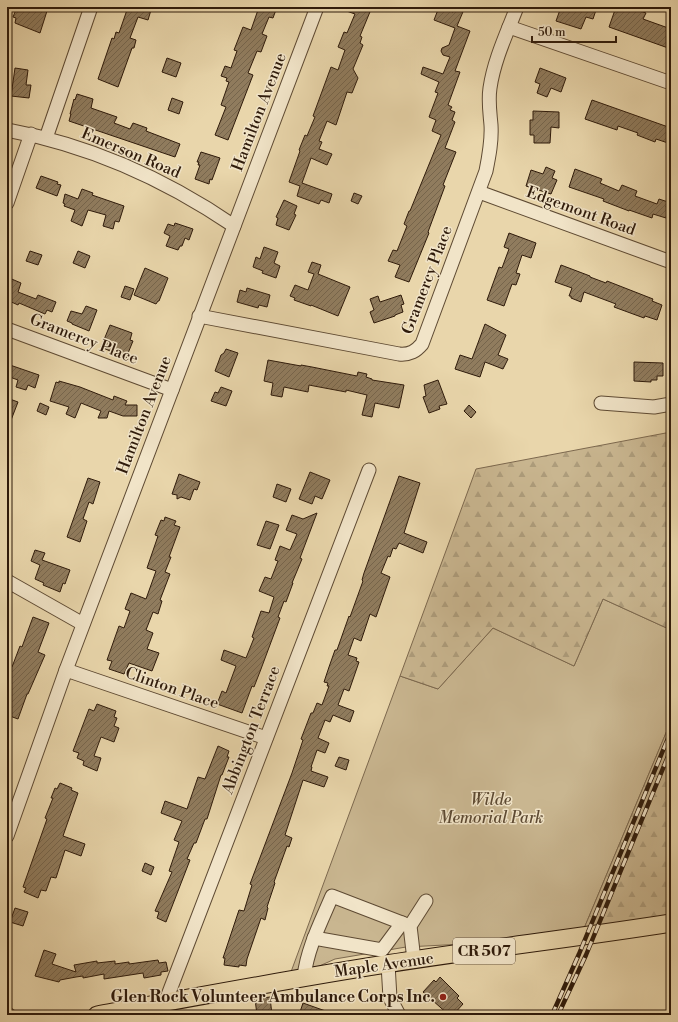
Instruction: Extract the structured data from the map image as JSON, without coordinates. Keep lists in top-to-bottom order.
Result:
{
  "streets": {
    "main road": ["CR 507", "Maple Avenue"],
    "street": [
      "Hamilton Avenue",
      "Emerson Road",
      "Edgemont Road",
      "Gramercy Place",
      "Clinton Place",
      "Abbington Terrace"
    ]
  },
  "crossings": [
    ["Hamilton Avenue", "Emerson Road"],
    ["Hamilton Avenue", "Gramercy Place"],
    ["Hamilton Avenue", "Clinton Place"],
    ["Edgemont Road", "Gramercy Place"],
    ["Clinton Place", "Abbington Terrace"],
    ["Abbington Terrace", "Maple Avenue"]
  ],
  "parks": ["Wilde Memorial Park"],
  "places": ["Glen Rock Volunteer Ambulance Corps Inc."],
  "scale_bar": "50 m"
}
